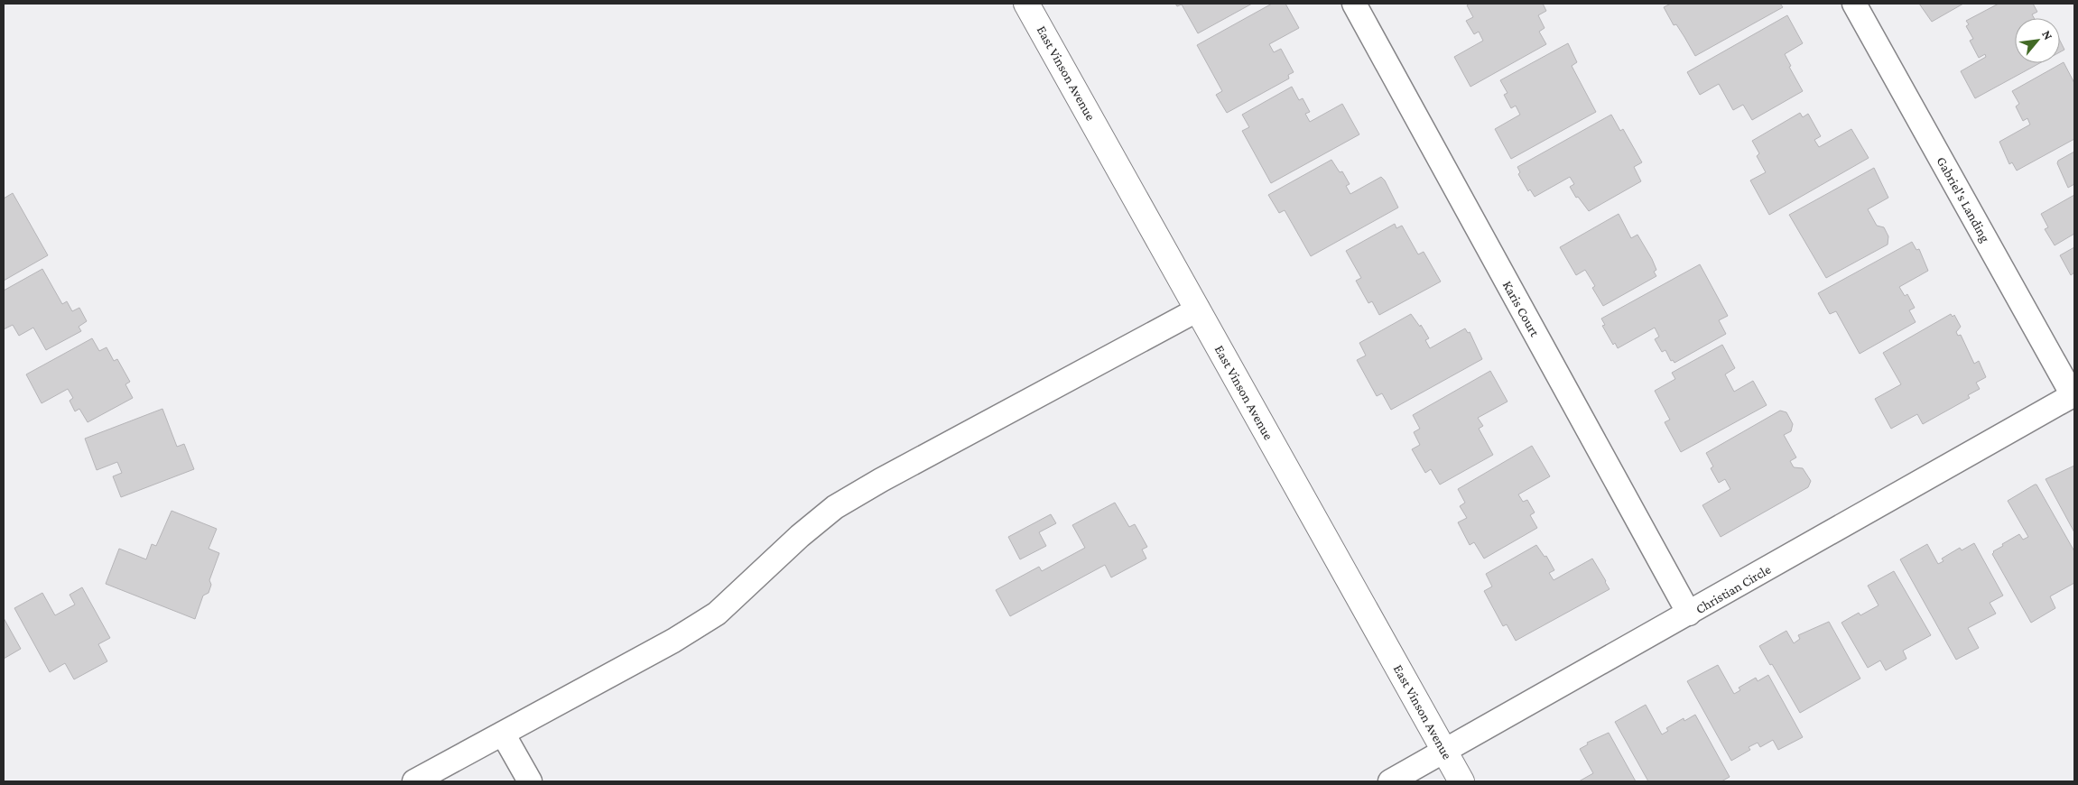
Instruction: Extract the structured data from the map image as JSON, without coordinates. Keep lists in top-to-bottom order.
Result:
{
  "streets": {
    "street": [
      "East Vinson Avenue",
      "Gabriel's Landing",
      "Karis Court",
      "Christian Circle"
    ]
  },
  "crossings": [
    ["East Vinson Avenue", "Christian Circle"],
    ["Gabriel's Landing", "Christian Circle"],
    ["Karis Court", "Christian Circle"]
  ],
  "north": "top right"
}
